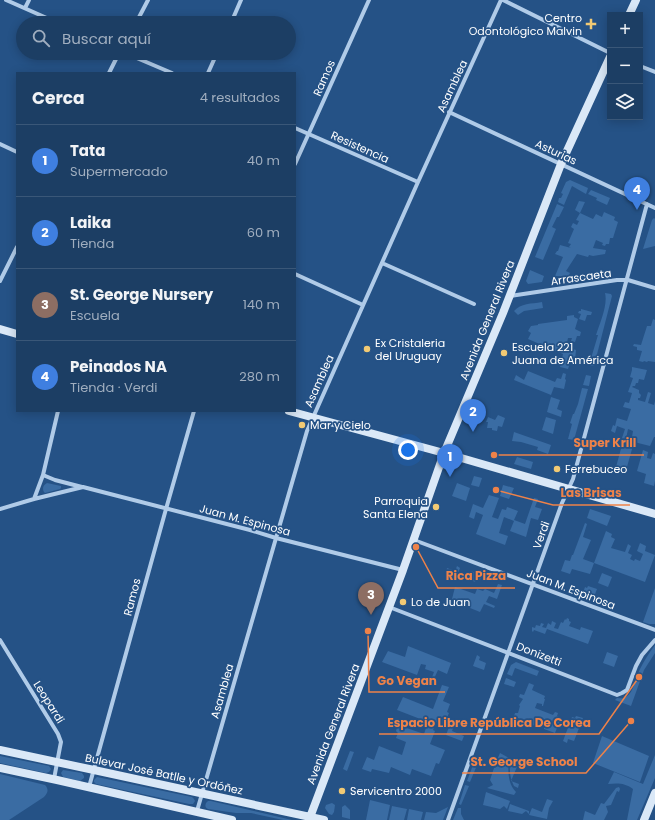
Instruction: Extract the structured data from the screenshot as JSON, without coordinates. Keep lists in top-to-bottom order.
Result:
{
  "streets": {
    "main road": ["Avenida General Rivera", "Bulevar José Batlle y Ordóñez"],
    "street": [
      "Ramos",
      "Asamblea",
      "Resistencia",
      "Asturias",
      "Arrascaeta",
      "Juan M. Espinosa",
      "Verdi",
      "Donizetti",
      "Leopardi"
    ]
  },
  "crossings": [
    ["Ramos", "Resistencia"],
    ["Ramos", "Juan M. Espinosa"],
    ["Ramos", "Bulevar José Batlle y Ordóñez"],
    ["Asamblea", "Resistencia"],
    ["Asamblea", "Asturias"],
    ["Asamblea", "Juan M. Espinosa"],
    ["Asamblea", "Bulevar José Batlle y Ordóñez"],
    ["Asturias", "Avenida General Rivera"],
    ["Asturias", "Verdi"],
    ["Arrascaeta", "Avenida General Rivera"],
    ["Arrascaeta", "Verdi"],
    ["Avenida General Rivera", "Juan M. Espinosa"],
    ["Avenida General Rivera", "Donizetti"],
    ["Avenida General Rivera", "Bulevar José Batlle y Ordóñez"],
    ["Juan M. Espinosa", "Verdi"],
    ["Verdi", "Donizetti"],
    ["Leopardi", "Bulevar José Batlle y Ordóñez"]
  ],
  "places": {
    "health": ["Centro Odontológico Malvin"],
    "other": [
      "Ex Cristaleria del Uruguay",
      "Escuela 221 Juana de América",
      "Mar y Cielo",
      "Super Krill",
      "Ferrebuceo",
      "Las Brisas",
      "Parroquia Santa Elena",
      "Rica Pizza",
      "Lo de Juan",
      "Go Vegan",
      "Espacio Libre República De Corea",
      "St. George School",
      "Servicentro 2000"
    ]
  },
  "page": {
    "map_buttons": ["+", "−"],
    "search": "Buscar aquí",
    "heading": ["Cerca", "4 resultados"],
    "list": [
      {
        "mark": "1",
        "name": "Tata",
        "note": "Supermercado",
        "value": "40 m"
      },
      {
        "mark": "2",
        "name": "Laika",
        "note": "Tienda",
        "value": "60 m"
      },
      {
        "mark": "3",
        "name": "St. George Nursery",
        "note": "Escuela",
        "value": "140 m"
      },
      {
        "mark": "4",
        "name": "Peinados NA",
        "note": "Tienda · Verdi",
        "value": "280 m"
      }
    ],
    "pins": [
      "4",
      "2",
      "1",
      "3"
    ]
  }
}
